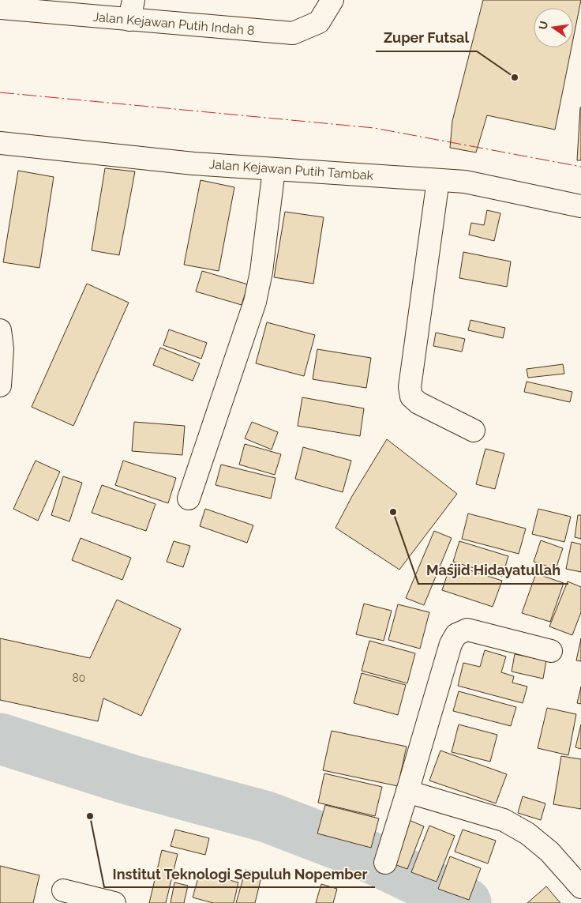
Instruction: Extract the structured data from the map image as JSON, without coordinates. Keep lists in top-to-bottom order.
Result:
{
  "streets": {
    "street": ["Jalan Kejawan Putih Indah 8", "Jalan Kejawan Putih Tambak"]
  },
  "places": ["Zuper Futsal", "Masjid Hidayatullah", "Institut Teknologi Sepuluh Nopember"],
  "house_numbers": ["80"],
  "north": "left"
}
